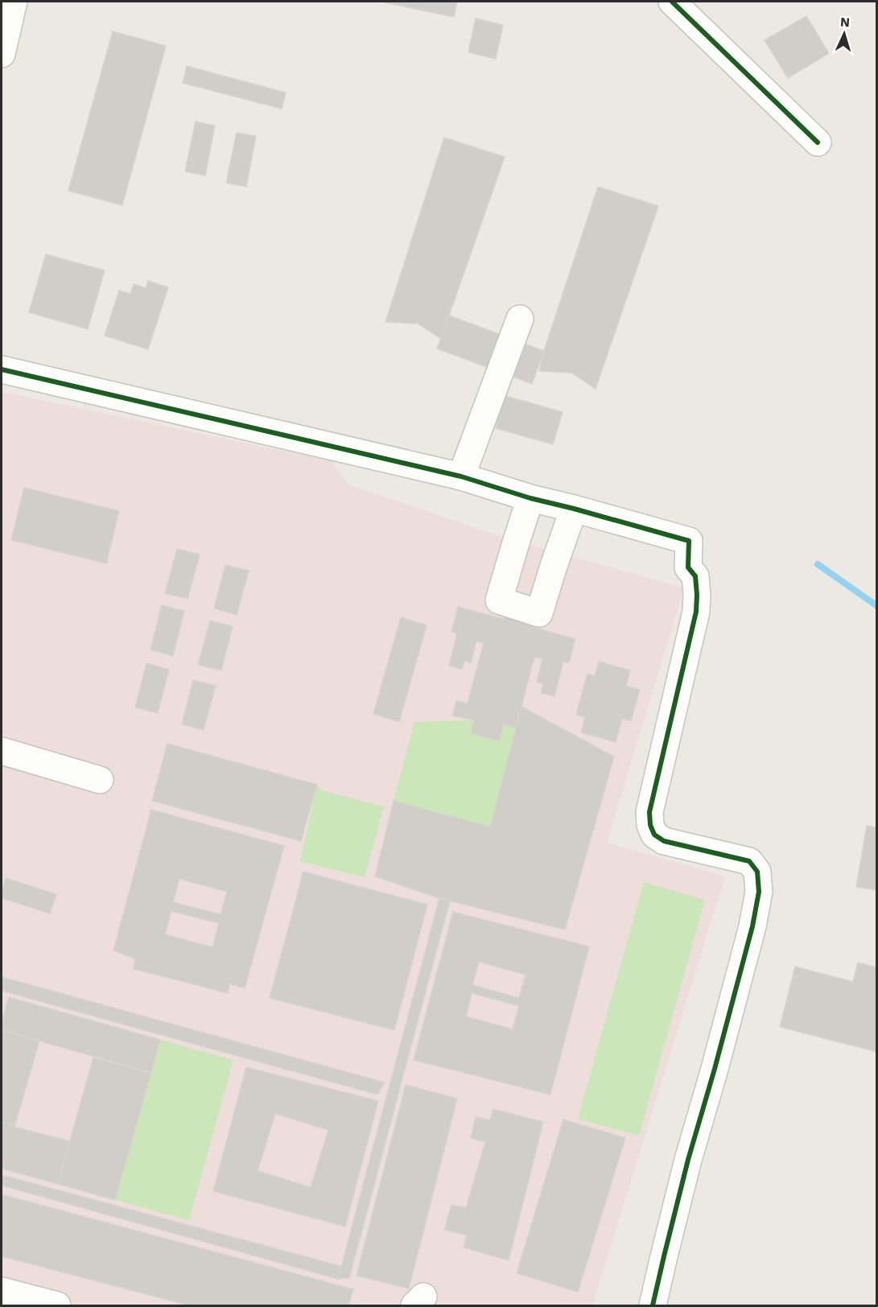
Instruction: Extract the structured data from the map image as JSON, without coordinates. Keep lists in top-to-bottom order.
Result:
{
  "north": "top"
}
